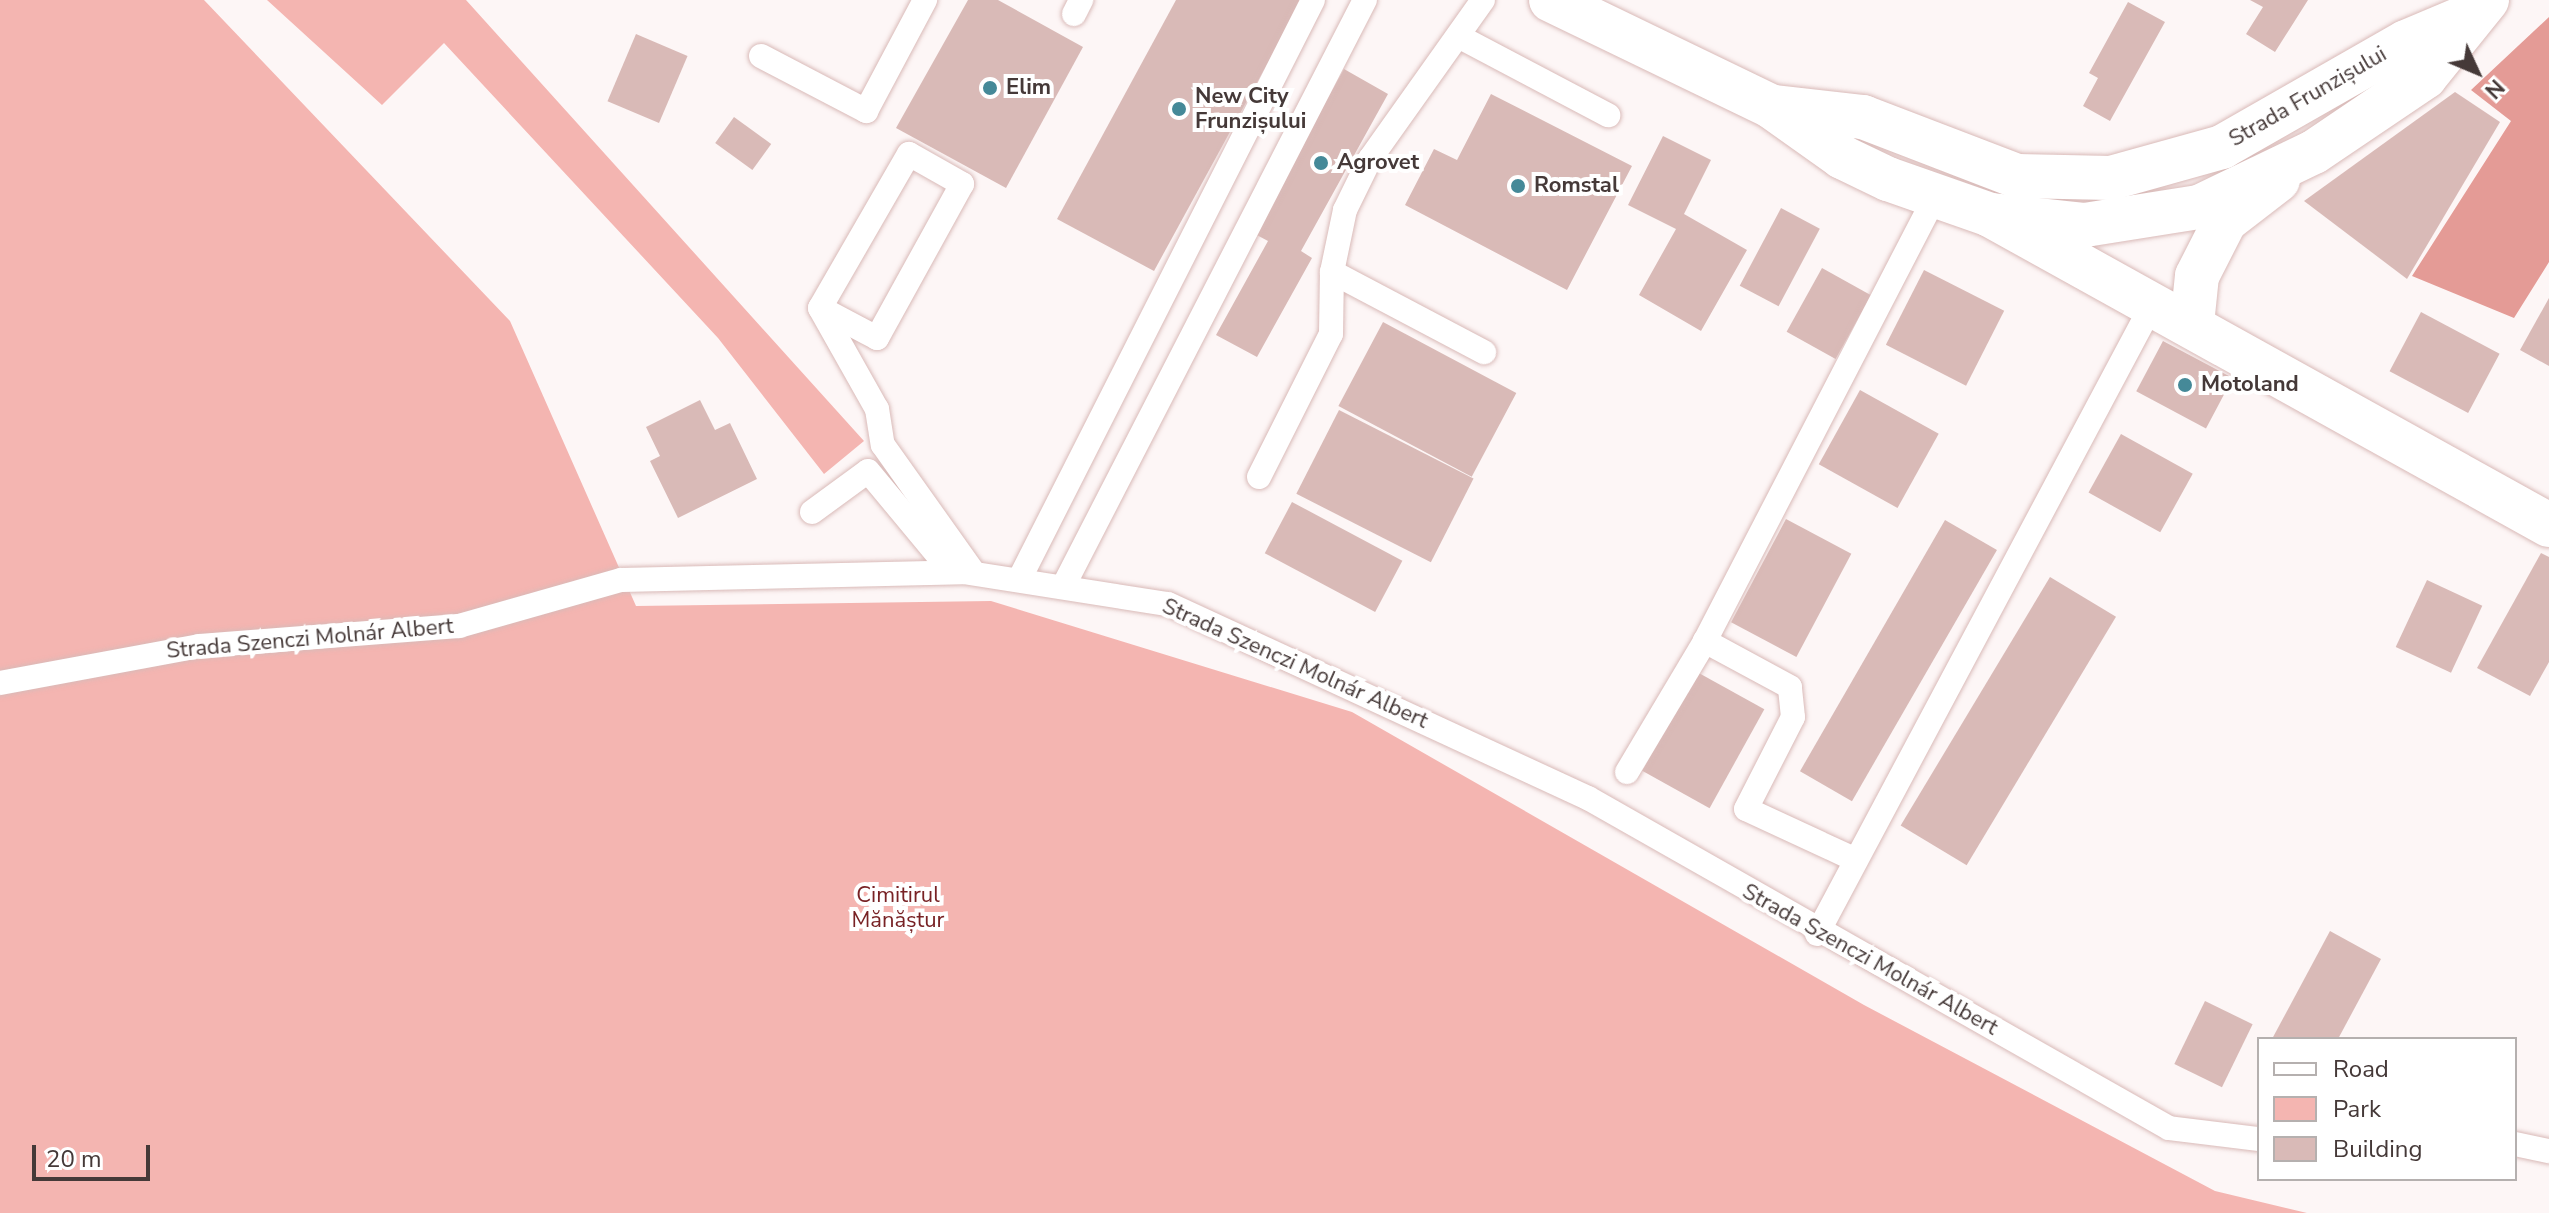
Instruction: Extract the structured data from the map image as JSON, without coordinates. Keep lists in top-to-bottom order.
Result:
{
  "streets": {
    "main road": ["Strada Frunzișului"],
    "lane": ["Strada Szenczi Molnár Albert"]
  },
  "parks": ["Cimitirul Mănăștur"],
  "places": [
    "Elim",
    "New City Frunzișului",
    "Agrovet",
    "Romstal",
    "Motoland"
  ],
  "legend": ["Road", "Park", "Building"],
  "scale_bar": "20 m",
  "north": "bottom right"
}
